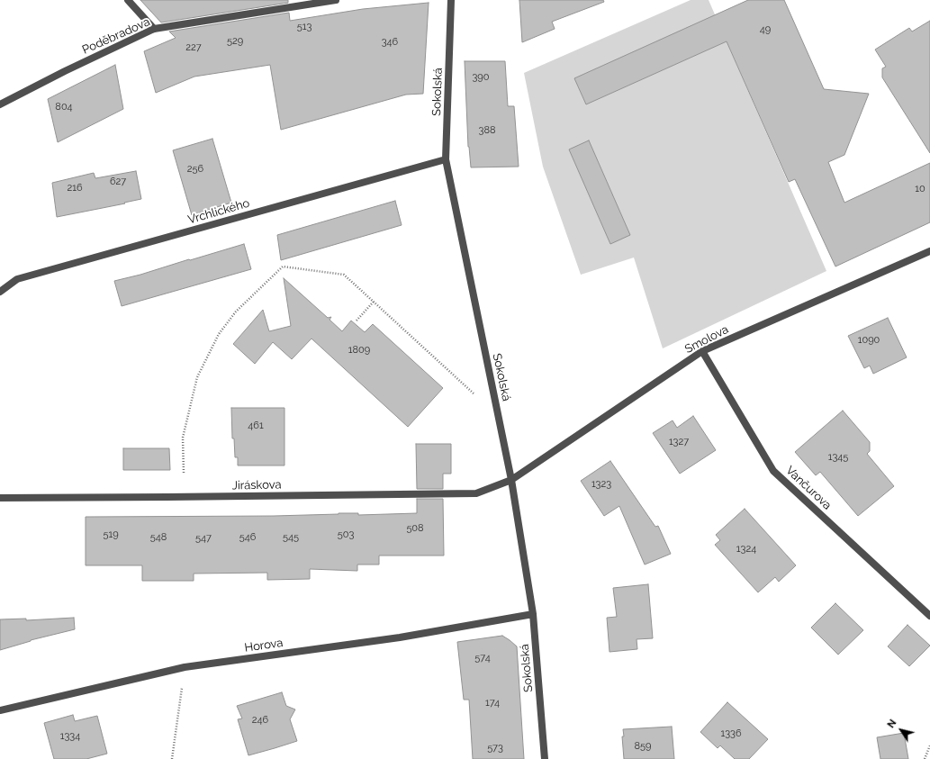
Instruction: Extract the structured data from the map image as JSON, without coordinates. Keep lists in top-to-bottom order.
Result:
{
  "streets": {
    "street": [
      "Poděbradova",
      "Sokolská",
      "Vrchlického",
      "Smolova",
      "Jiráskova",
      "Vančurova",
      "Horova"
    ]
  },
  "crossings": [
    ["Sokolská", "Vrchlického"],
    ["Sokolská", "Smolova"],
    ["Sokolská", "Jiráskova"],
    ["Sokolská", "Horova"],
    ["Smolova", "Jiráskova"],
    ["Smolova", "Vančurova"]
  ],
  "house_numbers": [
    "513",
    "49",
    "529",
    "346",
    "227",
    "390",
    "804",
    "388",
    "256",
    "627",
    "216",
    "10",
    "1090",
    "1809",
    "461",
    "1327",
    "1345",
    "1323",
    "508",
    "519",
    "503",
    "548",
    "546",
    "545",
    "547",
    "1324",
    "574",
    "174",
    "246",
    "1336",
    "1334",
    "859",
    "573"
  ],
  "north": "top left"
}
